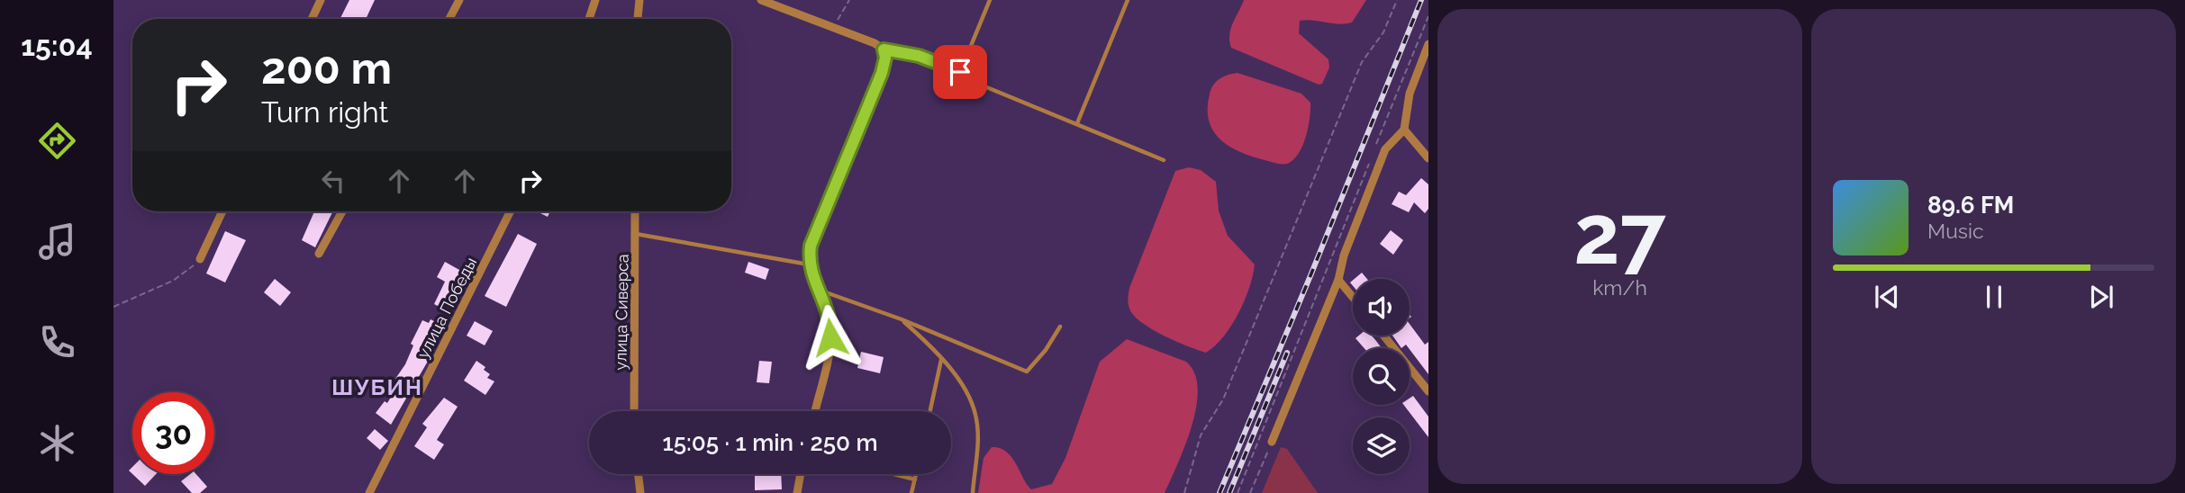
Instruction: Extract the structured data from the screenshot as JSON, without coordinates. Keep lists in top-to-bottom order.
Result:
{
  "streets": {
    "street": ["улица Победы", "улица Сиверса"]
  },
  "districts": ["ШУБИН"],
  "page": {
    "tabs": "15:04",
    "tile": ["27", "km/h"],
    "turn": ["200 m", "Turn right"],
    "song": ["89.6 FM", "Music"],
    "limit": "30",
    "trip": "15:05 · 1 min · 250 m"
  }
}
